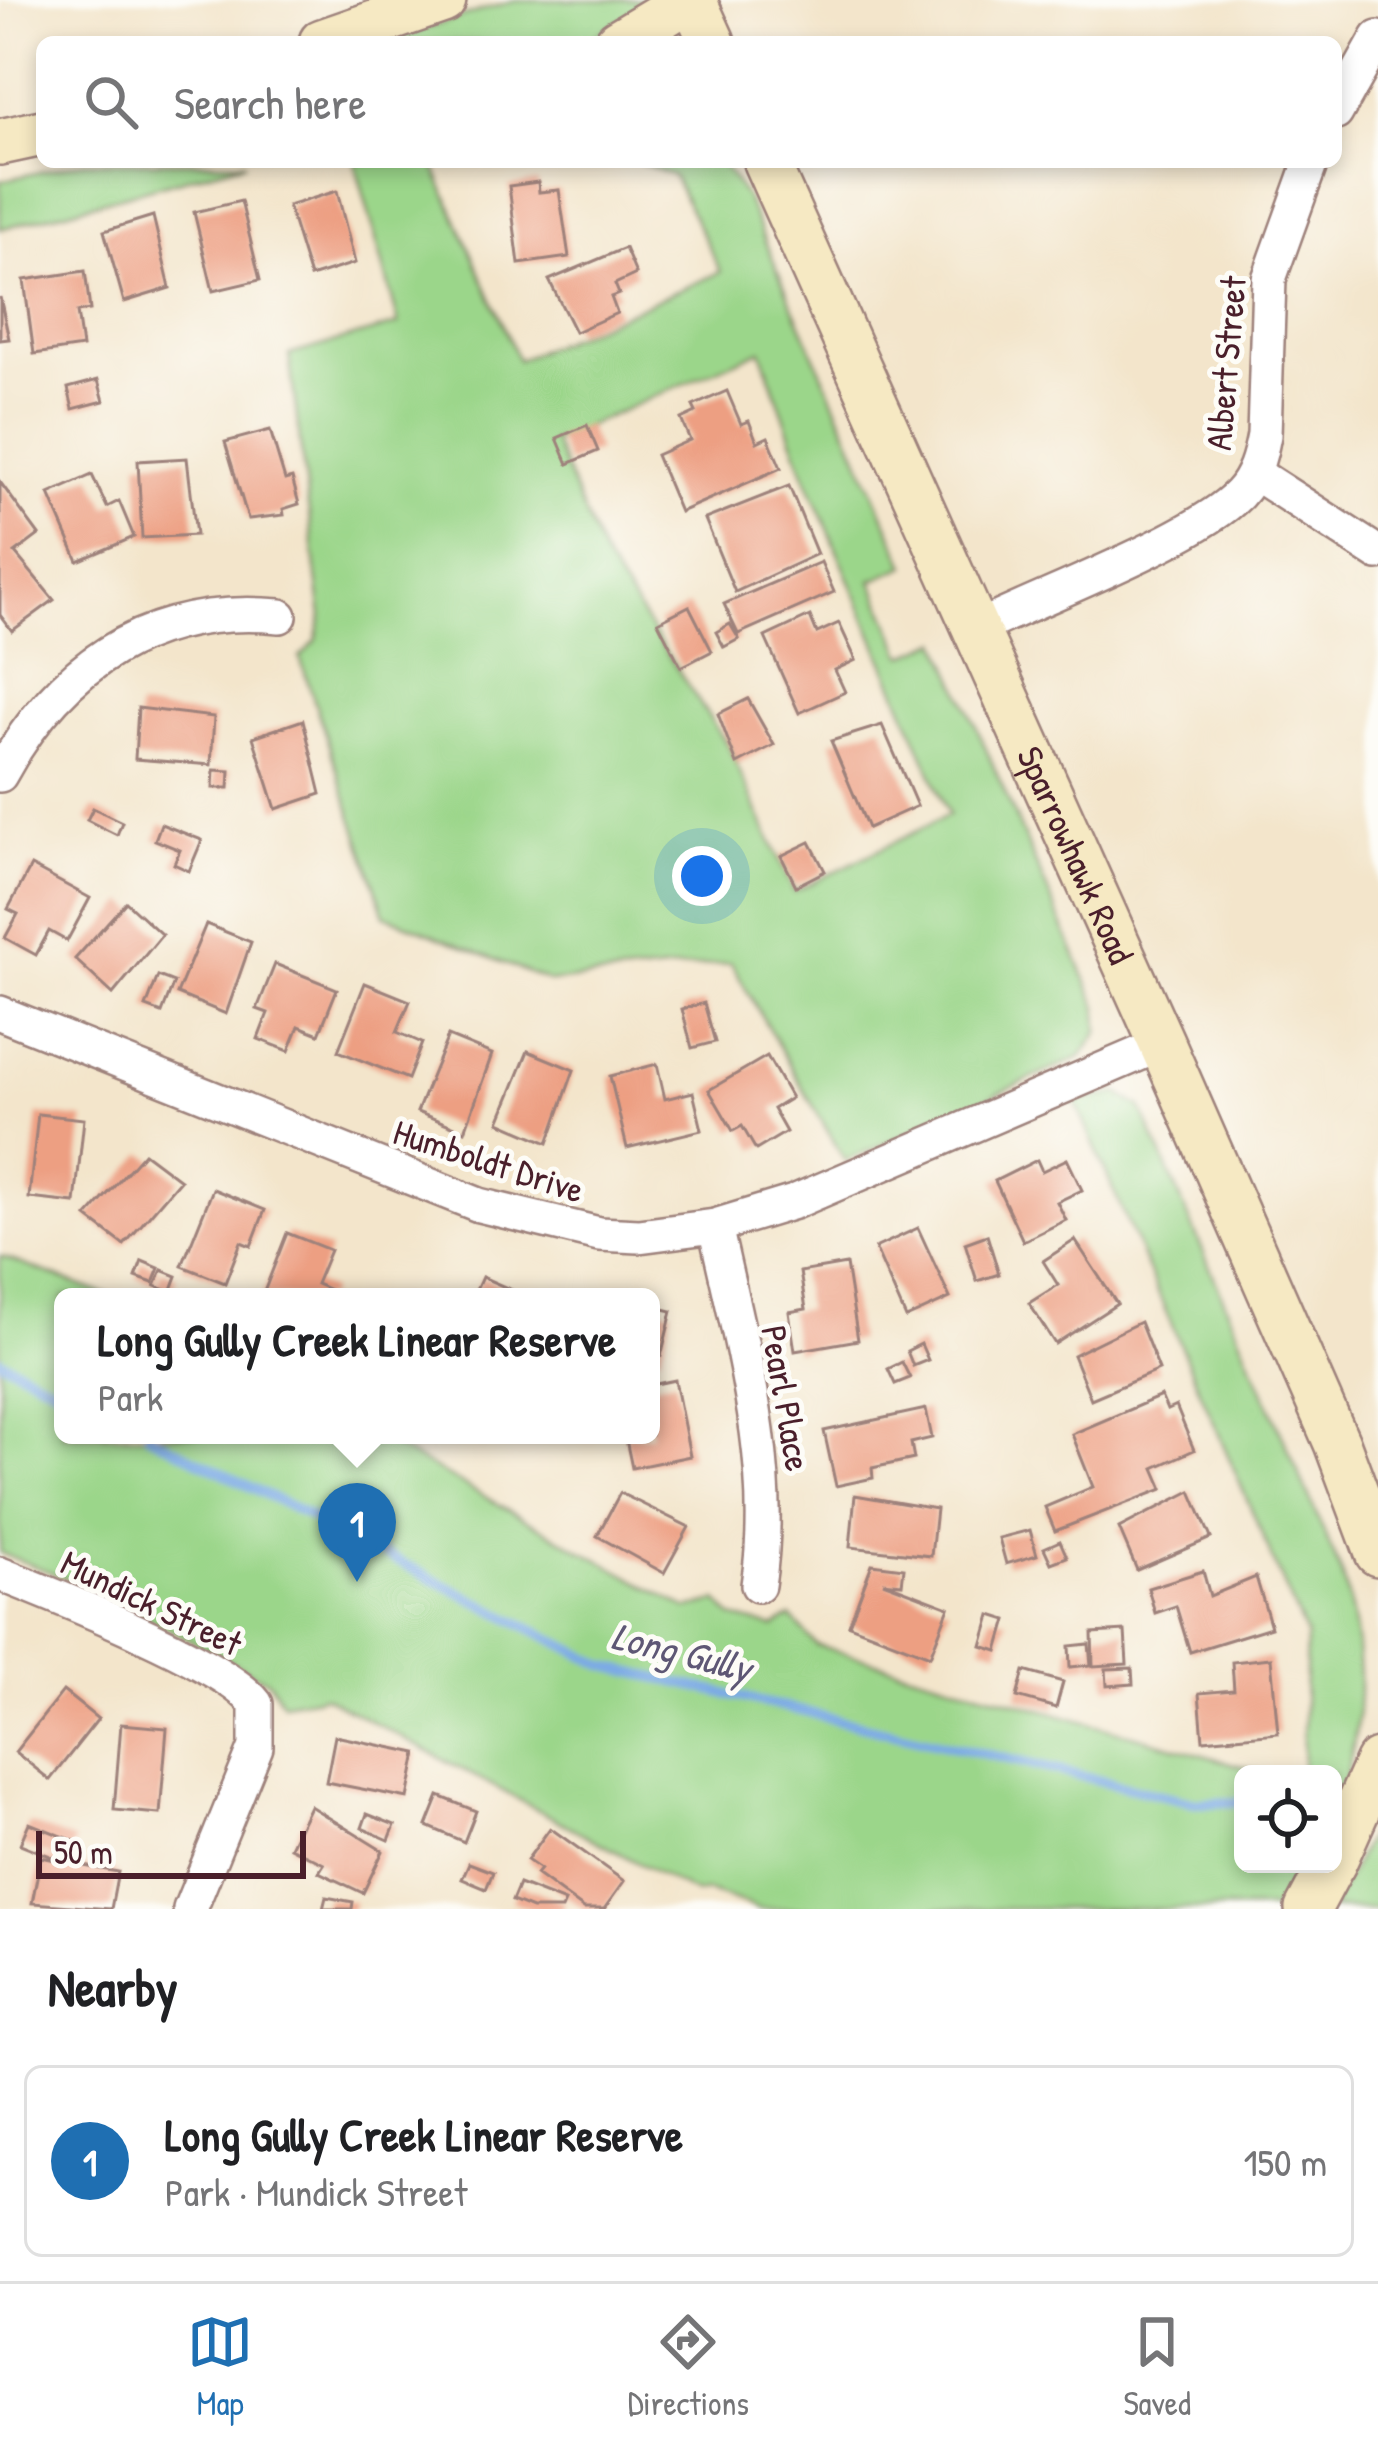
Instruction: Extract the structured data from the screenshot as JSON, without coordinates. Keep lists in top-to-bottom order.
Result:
{
  "streets": {
    "main road": ["Sparrowhawk Road"],
    "street": [
      "Albert Street",
      "Humboldt Drive",
      "Pearl Place",
      "Mundick Street"
    ]
  },
  "crossings": [
    ["Albert Street", "Sparrowhawk Road"],
    ["Sparrowhawk Road", "Humboldt Drive"],
    ["Humboldt Drive", "Pearl Place"]
  ],
  "water": ["Long Gully"],
  "scale_bar": "50 m",
  "page": {
    "search": "Search here",
    "popup": ["Long Gully Creek Linear Reserve", "Park"],
    "pins": "1",
    "scale": "50 m",
    "heading": "Nearby",
    "list": [
      {
        "mark": "1",
        "name": "Long Gully Creek Linear Reserve",
        "note": "Park · Mundick Street",
        "value": "150 m"
      }
    ],
    "nav": ["Map", "Directions", "Saved"]
  }
}
